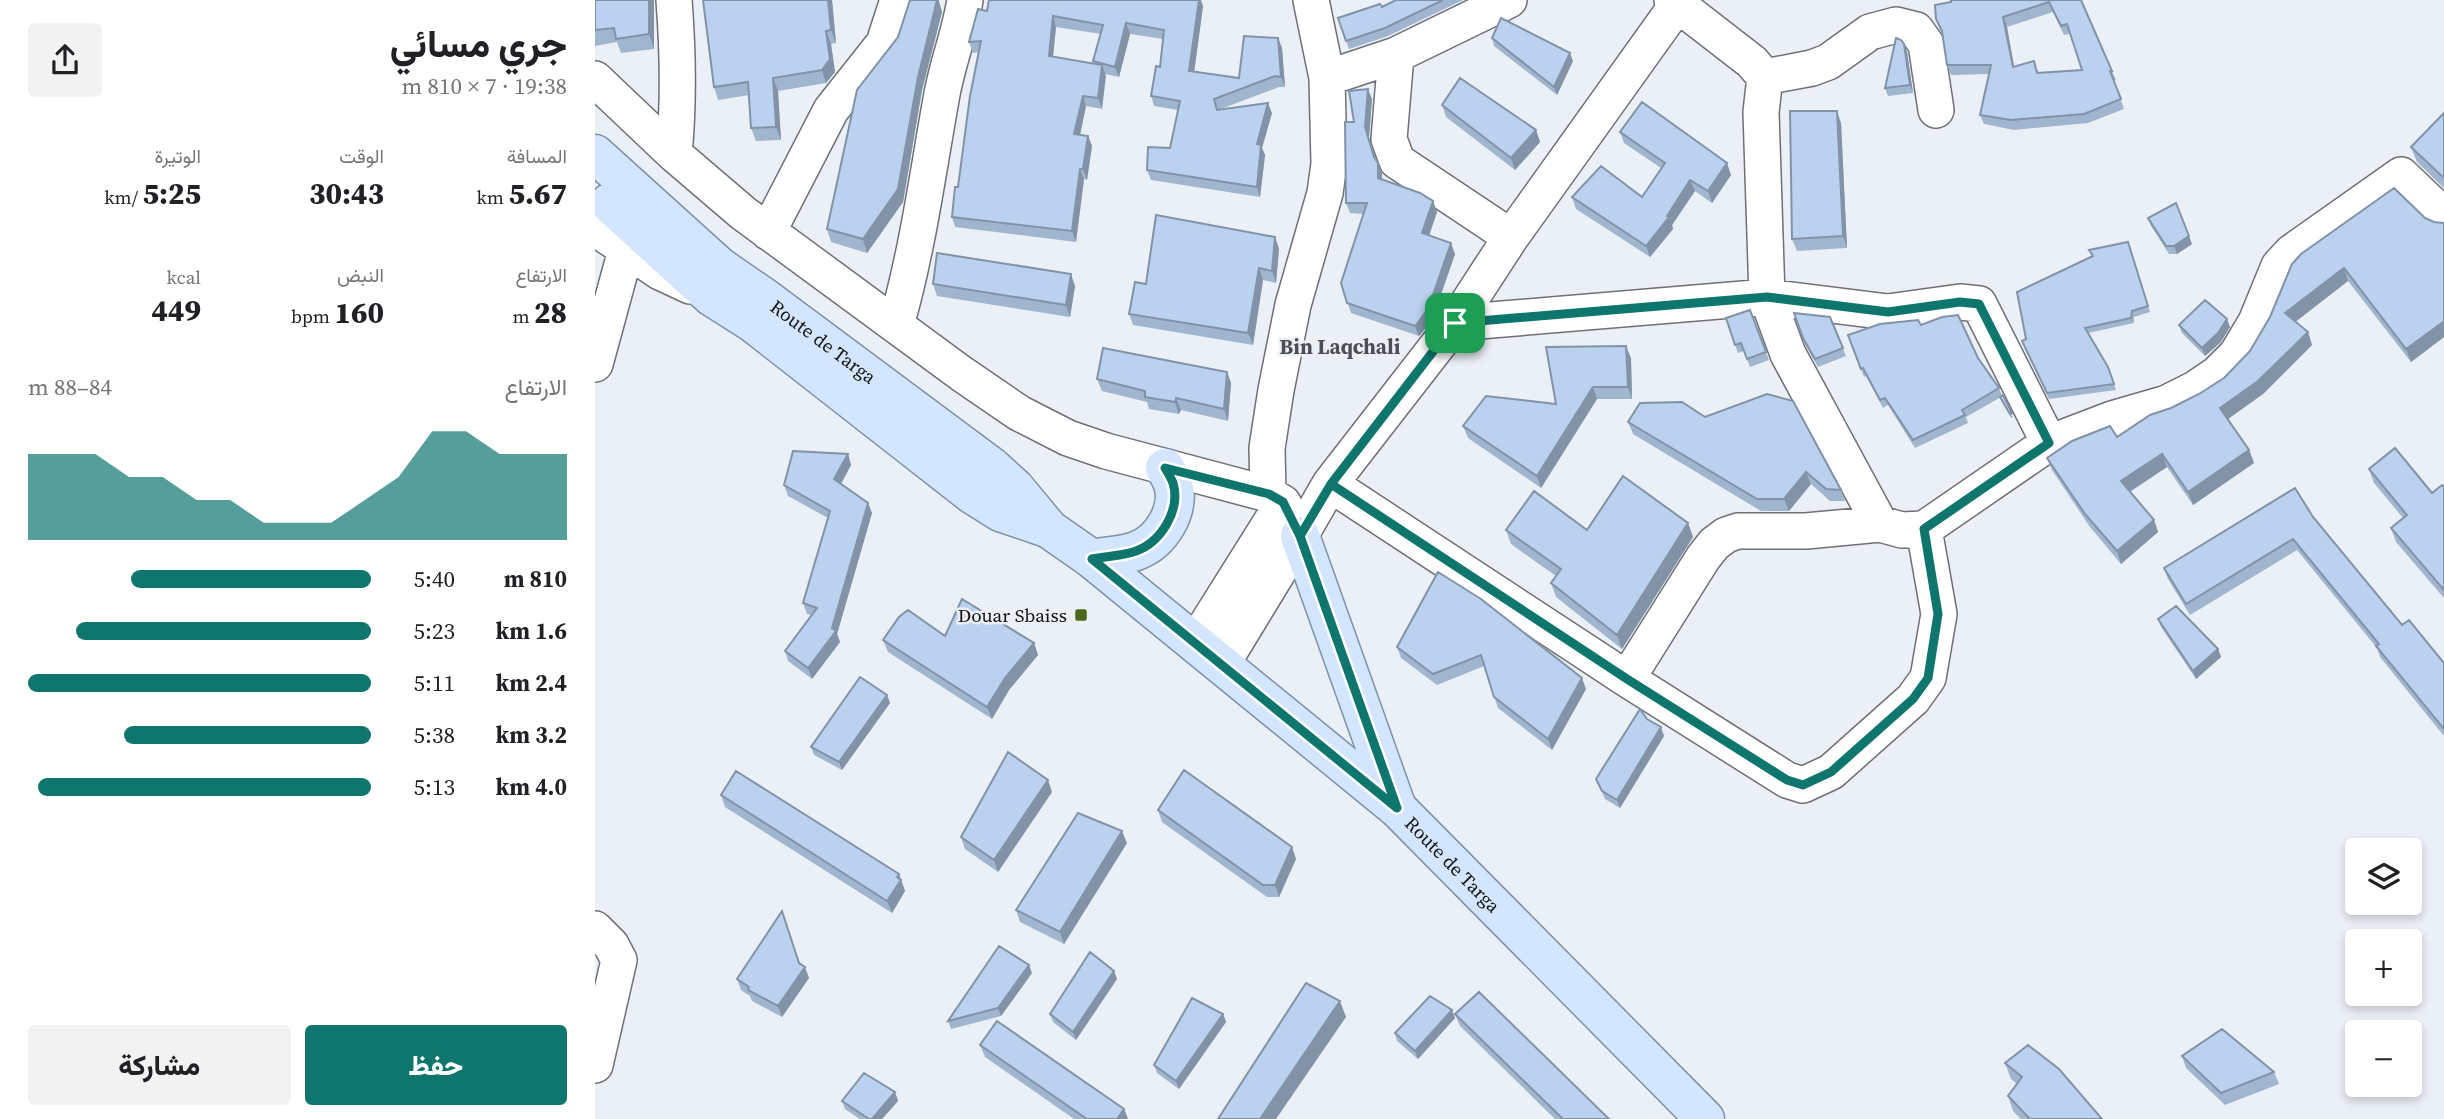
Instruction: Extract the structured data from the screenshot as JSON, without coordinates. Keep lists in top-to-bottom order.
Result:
{
  "streets": {
    "main road": ["Route de Targa"]
  },
  "districts": ["Bin Laqchali"],
  "places": {
    "transit": ["Douar Sbaiss"]
  },
  "page": {
    "heading": ["جري مسائي", "19:38 · 7 × 810 m"],
    "stats": [
      ["المسافة", "5.67 km"],
      ["الوقت", "30:43"],
      ["الوتيرة", "5:25 /km"],
      ["الارتفاع", "28 m"],
      ["النبض", "160 bpm"],
      ["kcal", "449"]
    ],
    "chart": ["الارتفاع", "84–88 m"],
    "list": [
      {
        "name": "810 m",
        "note": "5:40"
      },
      {
        "name": "1.6 km",
        "note": "5:23"
      },
      {
        "name": "2.4 km",
        "note": "5:11"
      },
      {
        "name": "3.2 km",
        "note": "5:38"
      },
      {
        "name": "4.0 km",
        "note": "5:13"
      }
    ],
    "map_buttons": ["+", "−"],
    "buttons": ["حفظ", "مشاركة"]
  }
}
